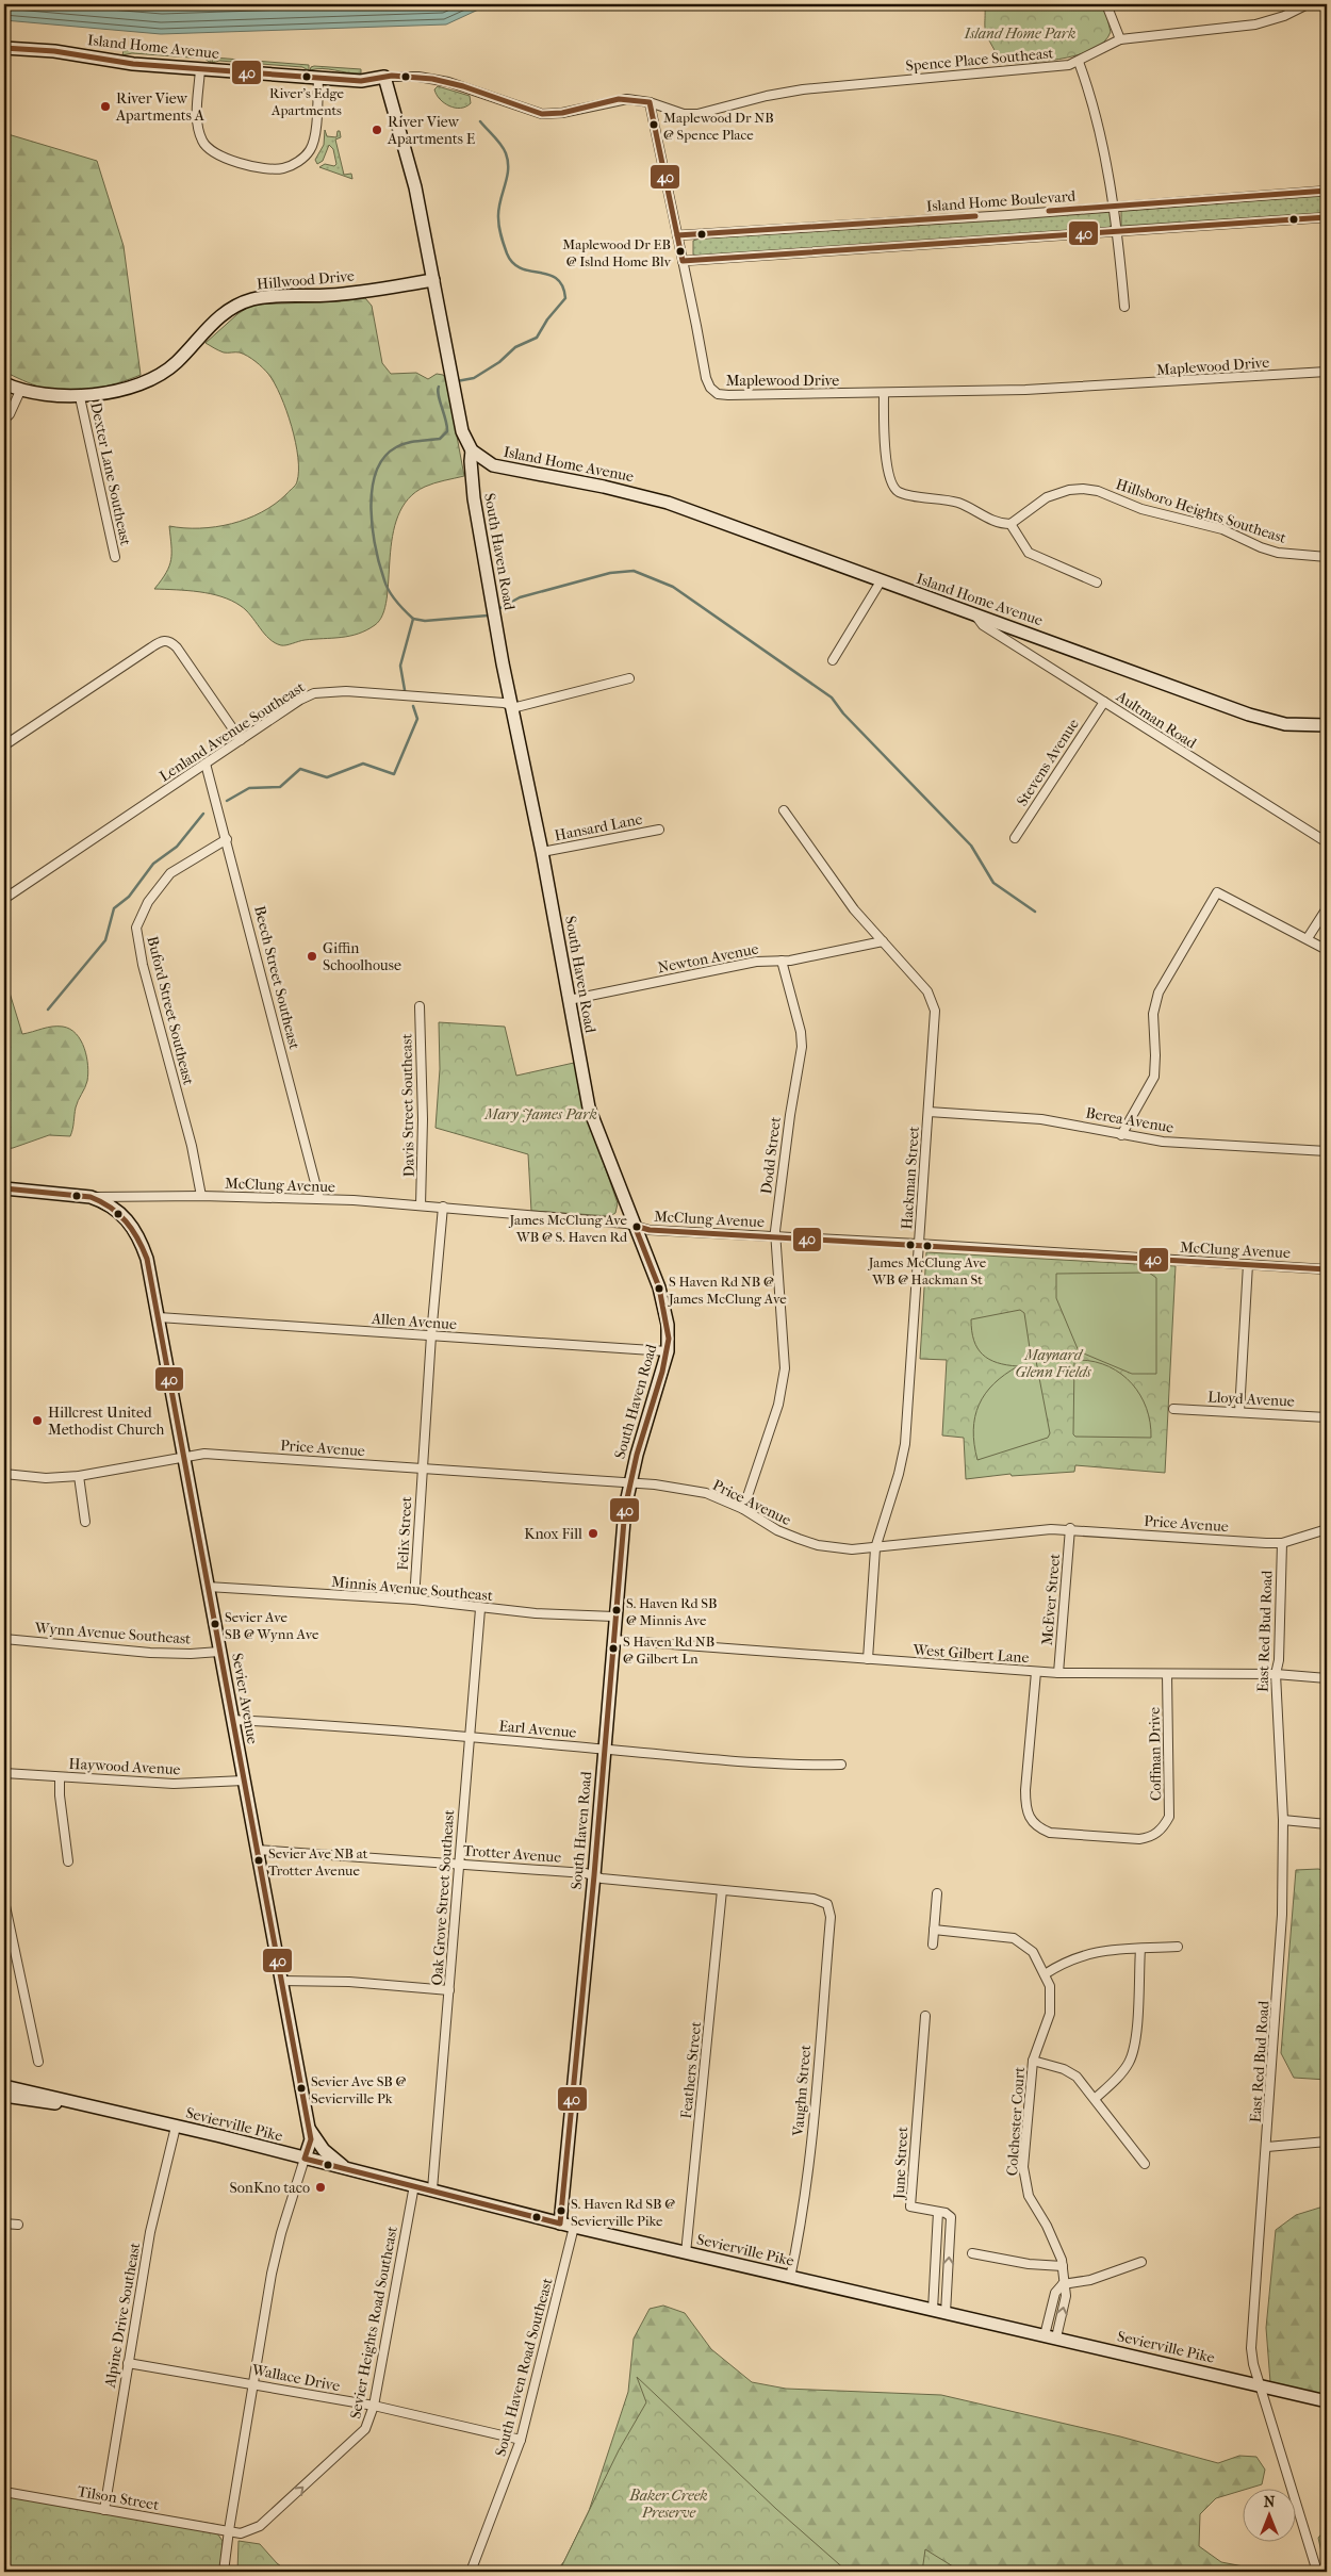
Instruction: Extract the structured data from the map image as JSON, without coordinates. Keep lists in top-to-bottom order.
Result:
{
  "streets": {
    "street": [
      "Island Home Avenue",
      "Spence Place Southeast",
      "Island Home Boulevard",
      "Hillwood Drive",
      "Maplewood Drive",
      "Dexter Lane Southeast",
      "Hillsboro Heights Southeast",
      "South Haven Road",
      "Aultman Road",
      "Lenland Avenue Southeast",
      "Stevens Avenue",
      "Hansard Lane",
      "Newton Avenue",
      "Beech Street Southeast",
      "Buford Street Southeast",
      "Davis Street Southeast",
      "Berea Avenue",
      "Dodd Street",
      "Hackman Street",
      "McClung Avenue",
      "Allen Avenue",
      "Lloyd Avenue",
      "Price Avenue",
      "Felix Street",
      "Minnis Avenue Southeast",
      "McEver Street",
      "East Red Bud Road",
      "Wynn Avenue Southeast",
      "West Gilbert Lane",
      "Sevier Avenue",
      "Earl Avenue",
      "Coffman Drive",
      "Haywood Avenue",
      "Trotter Avenue",
      "Oak Grove Street Southeast",
      "Feathers Street",
      "Vaughn Street",
      "Colchester Court",
      "Sevierville Pike",
      "June Street",
      "Alpine Drive Southeast",
      "Sevier Heights Road Southeast",
      "South Haven Road Southeast",
      "Wallace Drive",
      "Tilson Street"
    ]
  },
  "crossings": [
    ["Island Home Avenue", "South Haven Road"],
    ["Island Home Avenue", "Aultman Road"],
    ["Spence Place Southeast", "Maplewood Drive"],
    ["Island Home Boulevard", "Maplewood Drive"],
    ["Hillwood Drive", "Dexter Lane Southeast"],
    ["South Haven Road", "Lenland Avenue Southeast"],
    ["South Haven Road", "Hansard Lane"],
    ["South Haven Road", "Newton Avenue"],
    ["South Haven Road", "McClung Avenue"],
    ["South Haven Road", "Allen Avenue"],
    ["South Haven Road", "Price Avenue"],
    ["South Haven Road", "Minnis Avenue Southeast"],
    ["South Haven Road", "West Gilbert Lane"],
    ["South Haven Road", "Earl Avenue"],
    ["South Haven Road", "Trotter Avenue"],
    ["South Haven Road", "Sevierville Pike"],
    ["Aultman Road", "Stevens Avenue"],
    ["Lenland Avenue Southeast", "Beech Street Southeast"],
    ["Newton Avenue", "Dodd Street"],
    ["Newton Avenue", "Hackman Street"],
    ["Beech Street Southeast", "Buford Street Southeast"],
    ["Beech Street Southeast", "McClung Avenue"],
    ["Buford Street Southeast", "McClung Avenue"],
    ["Davis Street Southeast", "McClung Avenue"],
    ["Berea Avenue", "Hackman Street"],
    ["Dodd Street", "McClung Avenue"],
    ["Dodd Street", "Price Avenue"],
    ["Hackman Street", "McClung Avenue"],
    ["Hackman Street", "Price Avenue"],
    ["Hackman Street", "West Gilbert Lane"],
    ["McClung Avenue", "Felix Street"],
    ["McClung Avenue", "Sevier Avenue"],
    ["Allen Avenue", "Felix Street"],
    ["Allen Avenue", "Sevier Avenue"],
    ["Price Avenue", "Felix Street"],
    ["Price Avenue", "McEver Street"],
    ["Price Avenue", "East Red Bud Road"],
    ["Price Avenue", "Sevier Avenue"],
    ["Felix Street", "Minnis Avenue Southeast"],
    ["Minnis Avenue Southeast", "Sevier Avenue"],
    ["Minnis Avenue Southeast", "Oak Grove Street Southeast"],
    ["McEver Street", "West Gilbert Lane"],
    ["East Red Bud Road", "West Gilbert Lane"],
    ["East Red Bud Road", "Sevierville Pike"],
    ["Wynn Avenue Southeast", "Sevier Avenue"],
    ["West Gilbert Lane", "Coffman Drive"],
    ["Sevier Avenue", "Earl Avenue"],
    ["Sevier Avenue", "Haywood Avenue"],
    ["Sevier Avenue", "Trotter Avenue"],
    ["Sevier Avenue", "Sevierville Pike"],
    ["Earl Avenue", "Oak Grove Street Southeast"],
    ["Trotter Avenue", "Oak Grove Street Southeast"],
    ["Trotter Avenue", "Feathers Street"],
    ["Trotter Avenue", "Vaughn Street"],
    ["Oak Grove Street Southeast", "Sevierville Pike"],
    ["Feathers Street", "Sevierville Pike"],
    ["Vaughn Street", "Sevierville Pike"],
    ["Colchester Court", "Sevierville Pike"],
    ["Sevierville Pike", "Alpine Drive Southeast"],
    ["Sevierville Pike", "Sevier Heights Road Southeast"],
    ["Sevierville Pike", "South Haven Road Southeast"],
    ["Alpine Drive Southeast", "Wallace Drive"],
    ["Alpine Drive Southeast", "Tilson Street"],
    ["Sevier Heights Road Southeast", "Wallace Drive"],
    ["Sevier Heights Road Southeast", "Tilson Street"],
    ["South Haven Road Southeast", "Wallace Drive"]
  ],
  "one_way": ["Sevier Heights Road Southeast"],
  "parks": [
    "Island Home Park",
    "Mary James Park",
    "Maynard Glenn Fields",
    "Baker Creek Preserve"
  ],
  "places": [
    "River's Edge Apartments",
    "River View Apartments A",
    "Maplewood Dr NB @ Spence Place",
    "River View Apartments E",
    "Maplewood Dr EB @ Islnd Home Blv",
    "Giffin Schoolhouse",
    "James McClung Ave WB @ S. Haven Rd",
    "James McClung Ave WB @ Hackman St",
    "S Haven Rd NB @ James McClung Ave",
    "Hillcrest United Methodist Church",
    "Knox Fill",
    "S. Haven Rd SB @ Minnis Ave",
    "Sevier Ave SB @ Wynn Ave",
    "S Haven Rd NB @ Gilbert Ln",
    "Sevier Ave NB at Trotter Avenue",
    "Sevier Ave SB @ Sevierville Pk",
    "SonKno taco",
    "S. Haven Rd SB @ Sevierville Pike"
  ],
  "lines": ["transit line 40"],
  "north": "top"
}
